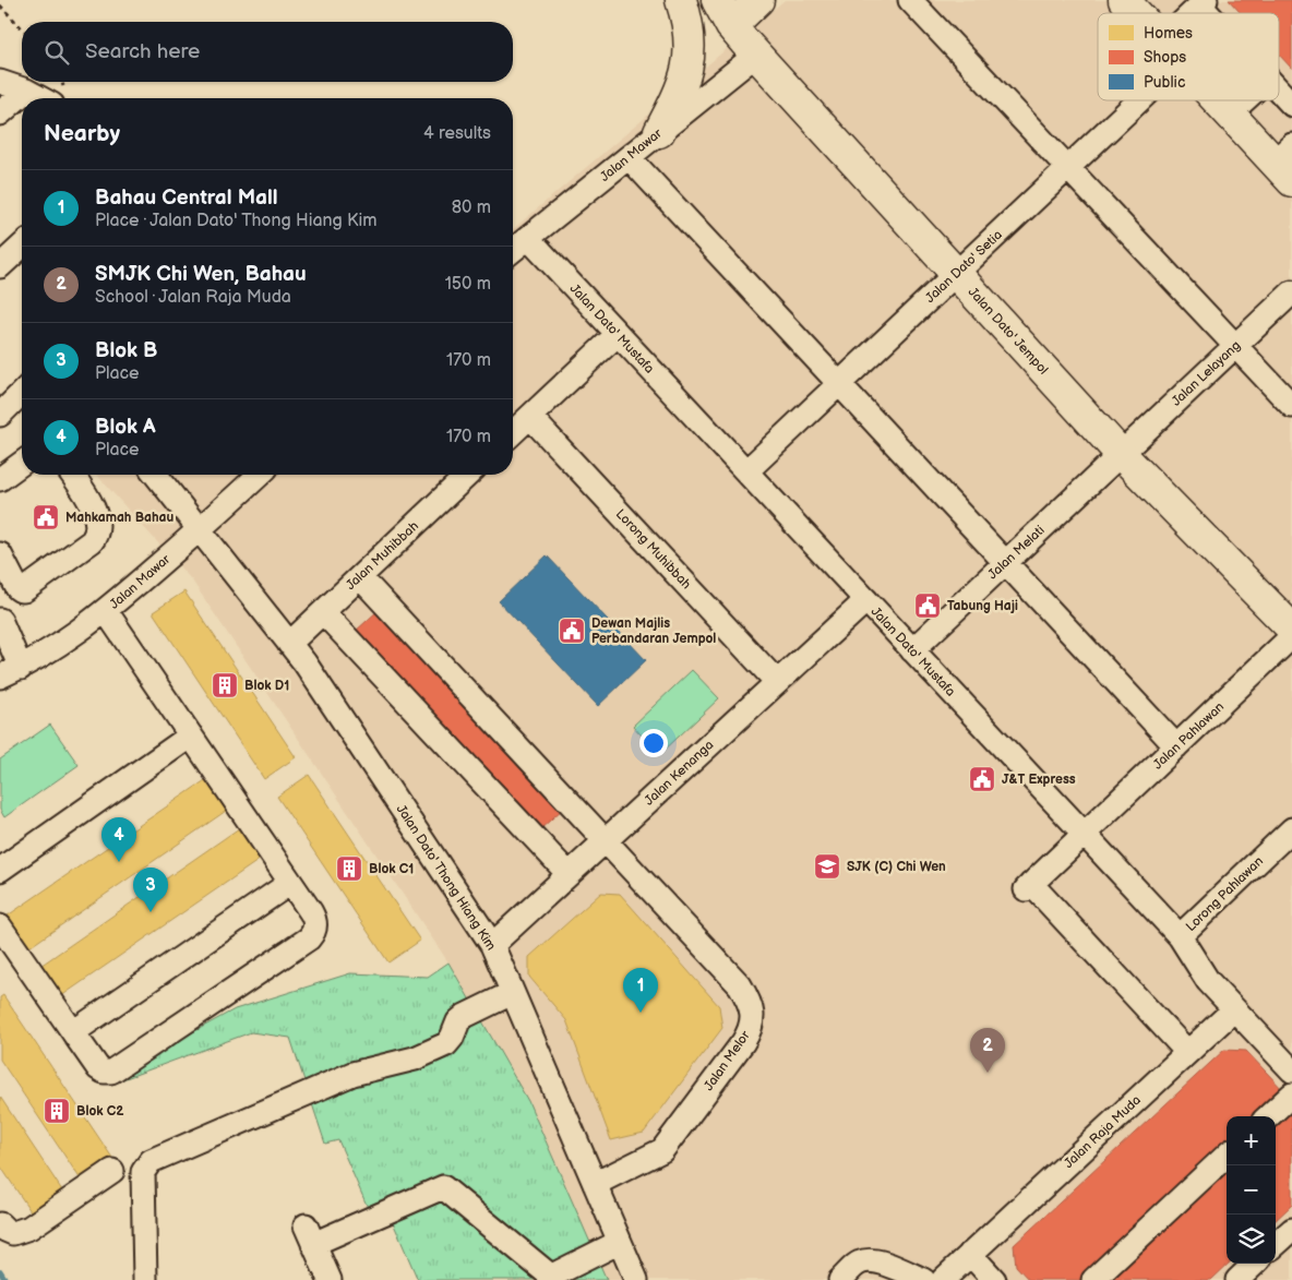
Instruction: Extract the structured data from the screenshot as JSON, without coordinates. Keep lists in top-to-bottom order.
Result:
{
  "streets": {
    "main road": ["Jalan Dato' Jempol"],
    "street": [
      "Jalan Mawar",
      "Jalan Dato' Setia",
      "Jalan Dato' Mustafa",
      "Jalan Lelayang",
      "Lorong Muhibbah",
      "Jalan Melati",
      "Jalan Muhibbah",
      "Jalan Pahlawan",
      "Jalan Kenanga",
      "Jalan Dato' Thong Hiang Kim",
      "Lorong Pahlawan",
      "Jalan Melor",
      "Jalan Raja Muda"
    ]
  },
  "crossings": [
    ["Jalan Mawar", "Jalan Dato' Mustafa"],
    ["Jalan Mawar", "Jalan Dato' Jempol"],
    ["Jalan Mawar", "Jalan Dato' Thong Hiang Kim"],
    ["Jalan Dato' Setia", "Jalan Dato' Mustafa"],
    ["Jalan Dato' Setia", "Jalan Dato' Jempol"],
    ["Jalan Dato' Mustafa", "Jalan Melati"],
    ["Jalan Dato' Mustafa", "Jalan Pahlawan"],
    ["Jalan Dato' Mustafa", "Jalan Kenanga"],
    ["Jalan Dato' Mustafa", "Lorong Pahlawan"],
    ["Jalan Dato' Mustafa", "Jalan Raja Muda"],
    ["Jalan Dato' Jempol", "Jalan Lelayang"],
    ["Jalan Dato' Jempol", "Jalan Melati"],
    ["Jalan Dato' Jempol", "Jalan Pahlawan"],
    ["Jalan Lelayang", "Jalan Melati"],
    ["Lorong Muhibbah", "Jalan Kenanga"],
    ["Jalan Muhibbah", "Jalan Dato' Thong Hiang Kim"],
    ["Jalan Muhibbah", "Jalan Melor"],
    ["Jalan Pahlawan", "Jalan Raja Muda"],
    ["Jalan Kenanga", "Jalan Dato' Thong Hiang Kim"],
    ["Jalan Kenanga", "Jalan Melor"],
    ["Jalan Dato' Thong Hiang Kim", "Jalan Melor"]
  ],
  "places": {
    "public building": [
      "Mahkamah Bahau",
      "Tabung Haji",
      "Dewan Majlis Perbandaran Jempol",
      "J&T Express"
    ],
    "building": ["Blok D1", "Blok C1", "Blok C2"],
    "school or university": ["SJK (C) Chi Wen"]
  },
  "legend": ["Homes", "Shops", "Public"],
  "page": {
    "search": "Search here",
    "heading": ["Nearby", "4 results"],
    "list": [
      {
        "mark": "1",
        "name": "Bahau Central Mall",
        "note": "Place · Jalan Dato' Thong Hiang Kim",
        "value": "80 m"
      },
      {
        "mark": "2",
        "name": "SMJK Chi Wen, Bahau",
        "note": "School · Jalan Raja Muda",
        "value": "150 m"
      },
      {
        "mark": "3",
        "name": "Blok B",
        "note": "Place",
        "value": "170 m"
      },
      {
        "mark": "4",
        "name": "Blok A",
        "note": "Place",
        "value": "170 m"
      }
    ],
    "pins": [
      "4",
      "3",
      "1",
      "2"
    ],
    "map_buttons": ["+", "−"]
  }
}
